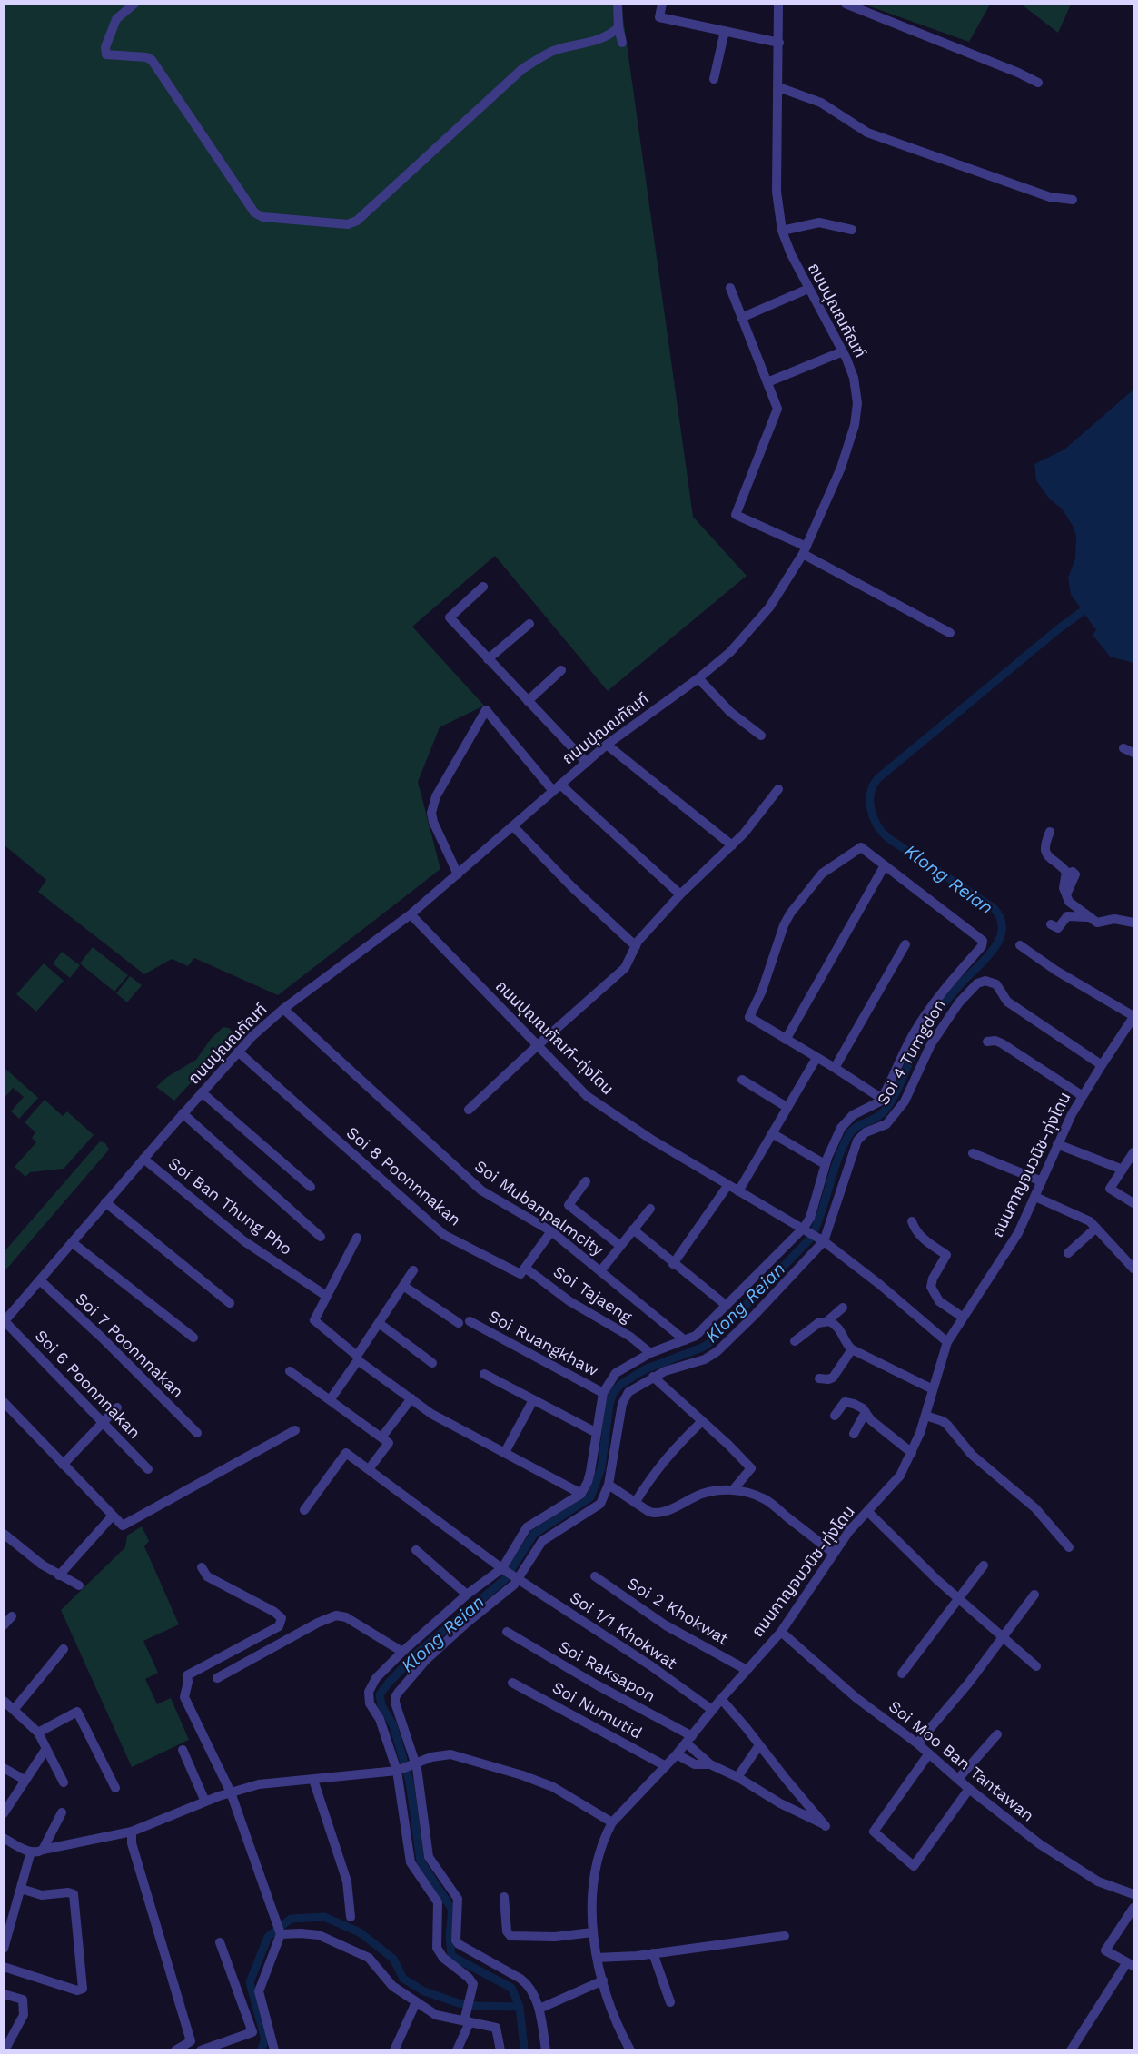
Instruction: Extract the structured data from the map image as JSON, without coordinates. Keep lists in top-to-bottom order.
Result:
{
  "streets": {
    "street": [
      "ถนนปุณณกัณฑ์",
      "ถนนปุณณกัณฑ์-ทุ่งโดน",
      "Soi 4 Tumgdon",
      "ถนนกาญจนวนิช-ทุ่งโดน",
      "Soi 8 Poonnnakan",
      "Soi Ban Thung Pho",
      "Soi Mubanpalmcity",
      "Soi Tajaeng",
      "Soi Ruangkhaw",
      "Soi 7 Poonnnakan",
      "Soi 6 Poonnnakan",
      "Soi 2 Khokwat",
      "Soi 1/1 Khokwat",
      "Soi Raksapon",
      "Soi Numutid",
      "Soi Moo Ban Tantawan"
    ]
  },
  "crossings": [
    ["ถนนปุณณกัณฑ์", "ถนนปุณณกัณฑ์-ทุ่งโดน"],
    ["ถนนปุณณกัณฑ์", "Soi 8 Poonnnakan"],
    ["ถนนปุณณกัณฑ์", "Soi Ban Thung Pho"],
    ["ถนนปุณณกัณฑ์", "Soi Mubanpalmcity"],
    ["ถนนปุณณกัณฑ์", "Soi 7 Poonnnakan"],
    ["ถนนปุณณกัณฑ์", "Soi 6 Poonnnakan"],
    ["ถนนปุณณกัณฑ์-ทุ่งโดน", "Soi 4 Tumgdon"],
    ["ถนนปุณณกัณฑ์-ทุ่งโดน", "ถนนกาญจนวนิช-ทุ่งโดน"],
    ["Soi 4 Tumgdon", "ถนนกาญจนวนิช-ทุ่งโดน"],
    ["ถนนกาญจนวนิช-ทุ่งโดน", "Soi 2 Khokwat"],
    ["ถนนกาญจนวนิช-ทุ่งโดน", "Soi 1/1 Khokwat"],
    ["ถนนกาญจนวนิช-ทุ่งโดน", "Soi Raksapon"],
    ["ถนนกาญจนวนิช-ทุ่งโดน", "Soi Numutid"],
    ["ถนนกาญจนวนิช-ทุ่งโดน", "Soi Moo Ban Tantawan"],
    ["Soi 8 Poonnnakan", "Soi Tajaeng"]
  ],
  "water": ["Klong Reian"]
}
